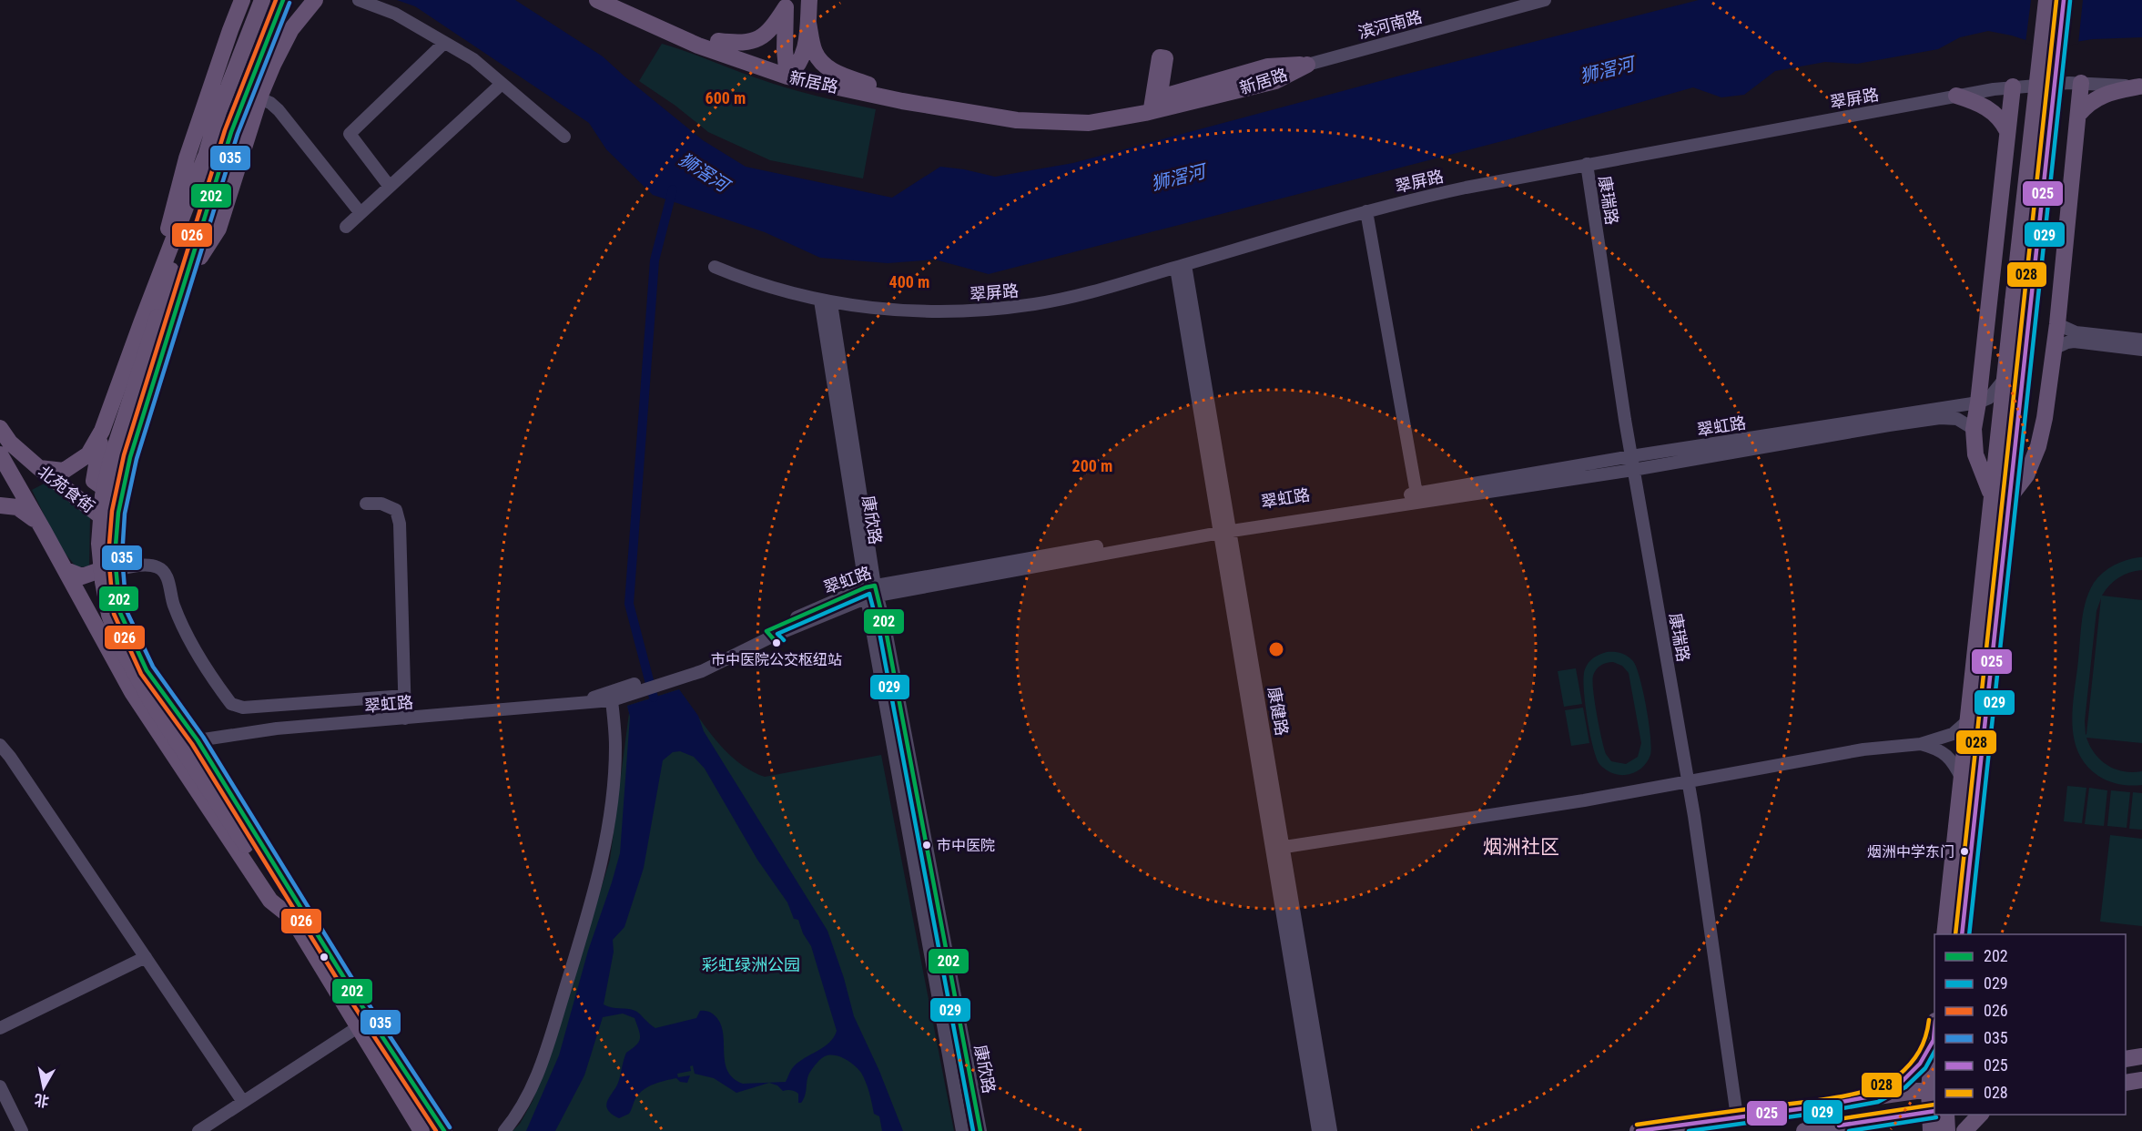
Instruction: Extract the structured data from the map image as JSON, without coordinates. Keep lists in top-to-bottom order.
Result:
{
  "streets": {
    "main road": ["新居路", "北苑食街"],
    "street": [
      "滨河南路",
      "翠屏路",
      "康瑞路",
      "翠虹路",
      "康欣路",
      "康健路"
    ]
  },
  "crossings": [
    ["滨河南路", "新居路"],
    ["翠屏路", "康瑞路"],
    ["翠屏路", "康欣路"],
    ["翠屏路", "康健路"],
    ["康瑞路", "翠虹路"],
    ["翠虹路", "康欣路"],
    ["翠虹路", "康健路"]
  ],
  "districts": ["烟洲社区"],
  "water": ["狮滘河"],
  "parks": ["彩虹绿洲公园"],
  "places": ["市中医院公交枢纽站", "市中医院", "烟洲中学东门"],
  "lines": [
    "transit line 202",
    "transit line 026",
    "transit line 025",
    "transit line 028",
    "transit line 029",
    "transit line 035"
  ],
  "legend": [
    "202",
    "029",
    "026",
    "035",
    "025",
    "028"
  ],
  "north": "bottom",
  "rings": ["600 m", "400 m", "200 m"]
}
